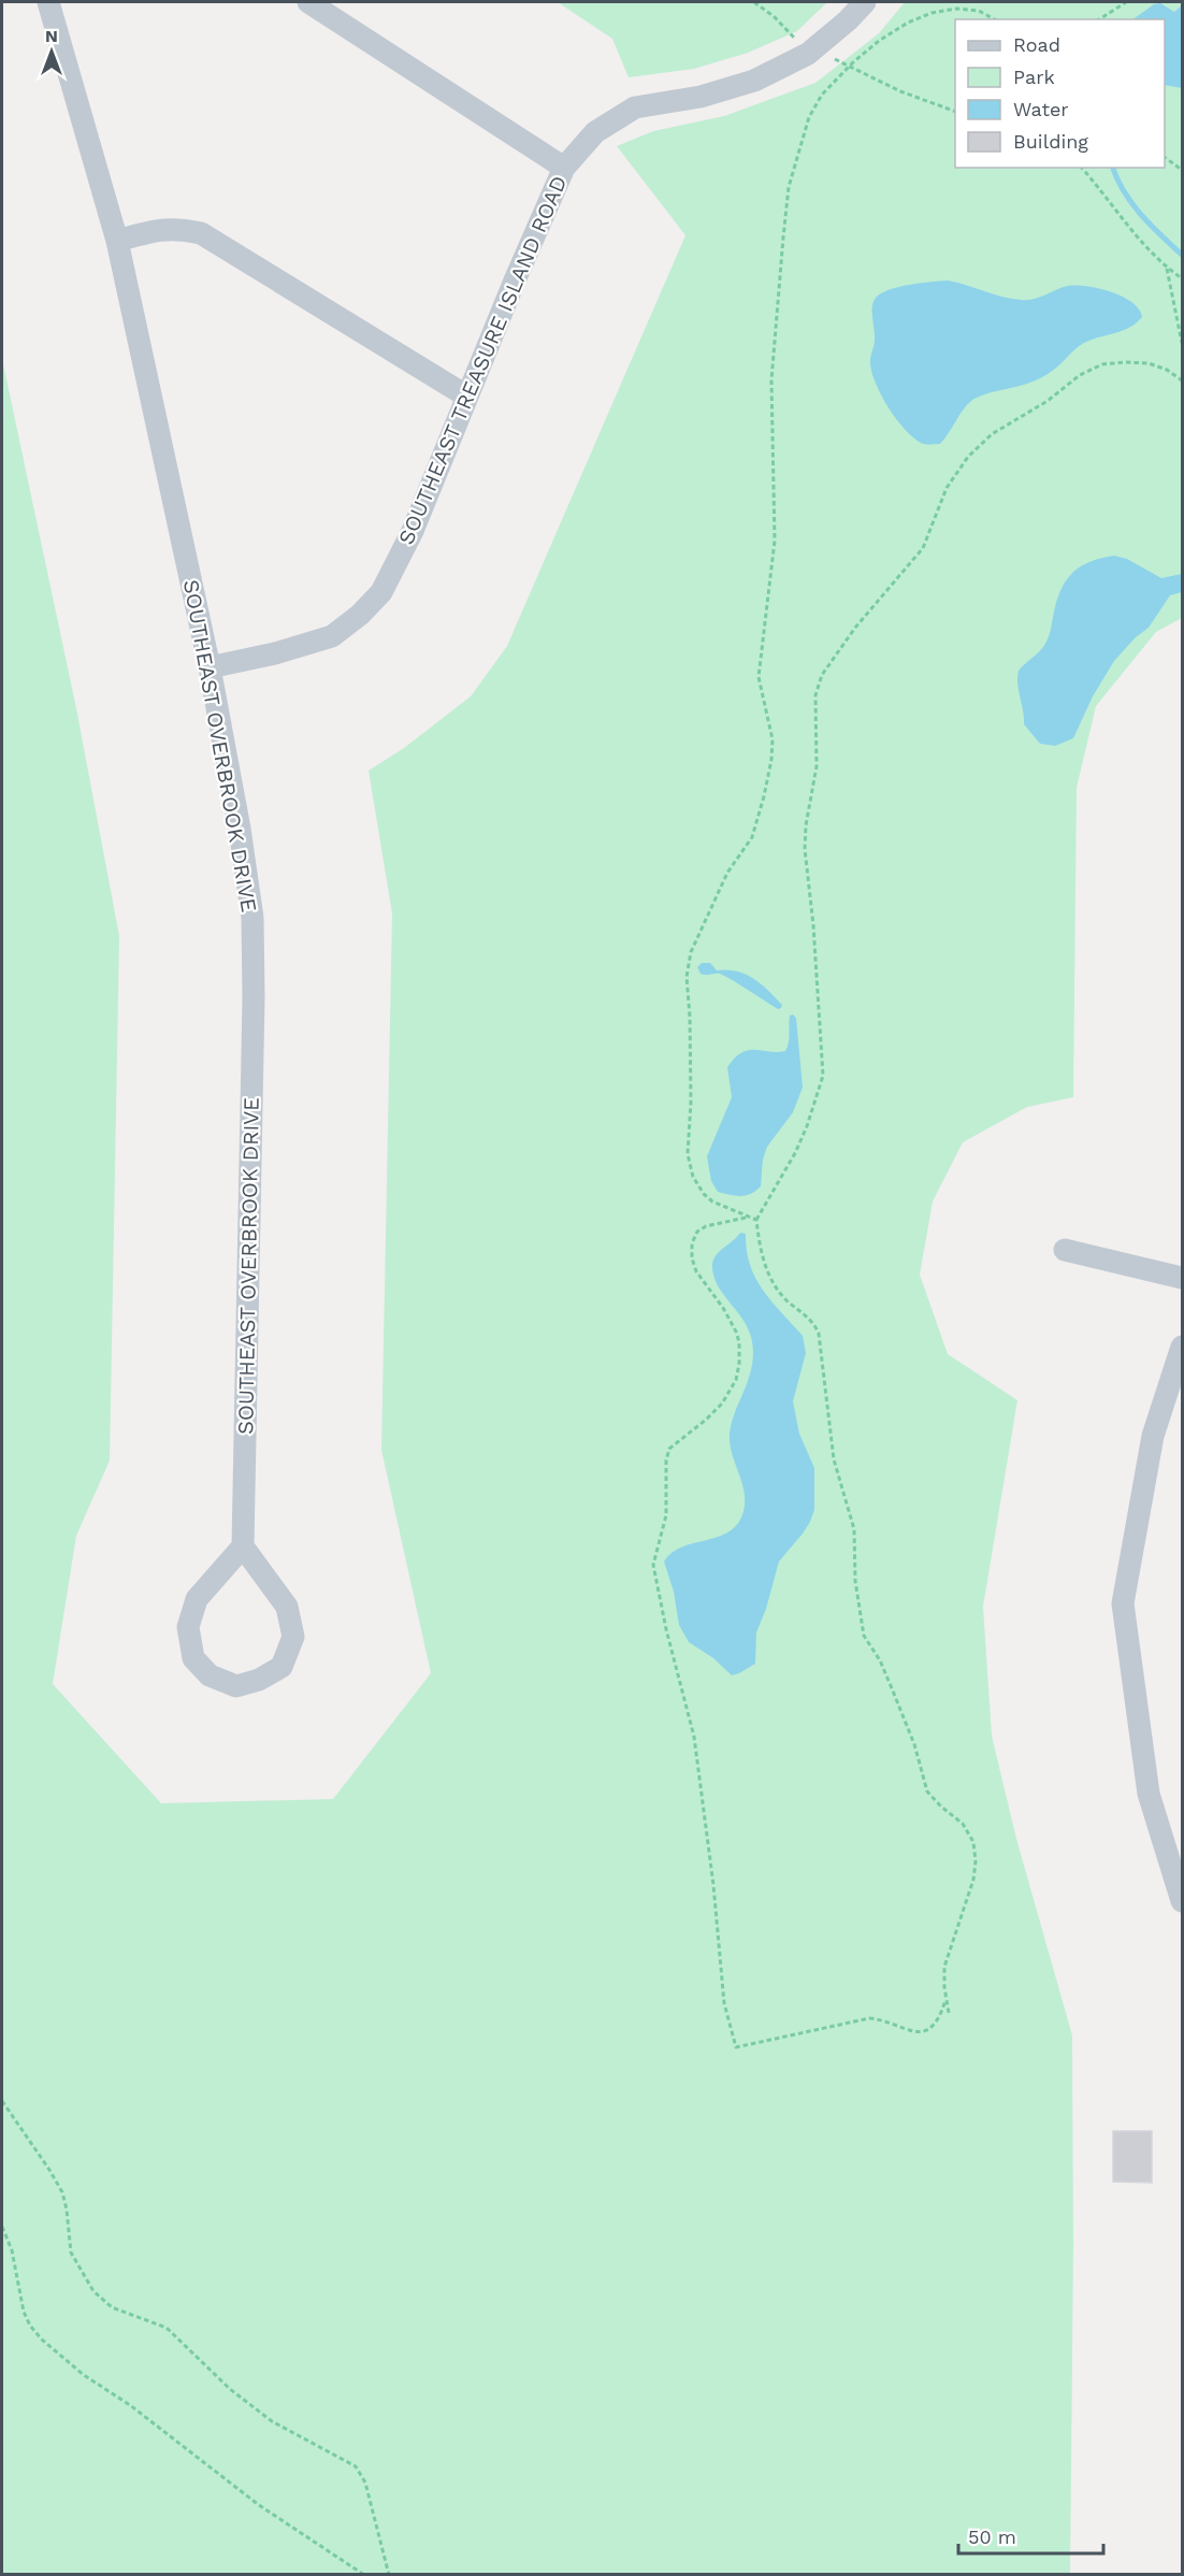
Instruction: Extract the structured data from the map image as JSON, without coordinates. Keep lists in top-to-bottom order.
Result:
{
  "streets": {
    "street": ["SOUTHEAST TREASURE ISLAND ROAD", "SOUTHEAST OVERBROOK DRIVE"]
  },
  "crossings": [
    ["SOUTHEAST TREASURE ISLAND ROAD", "SOUTHEAST OVERBROOK DRIVE"]
  ],
  "legend": [
    "Road",
    "Park",
    "Water",
    "Building"
  ],
  "scale_bar": "50 m",
  "north": "top"
}
